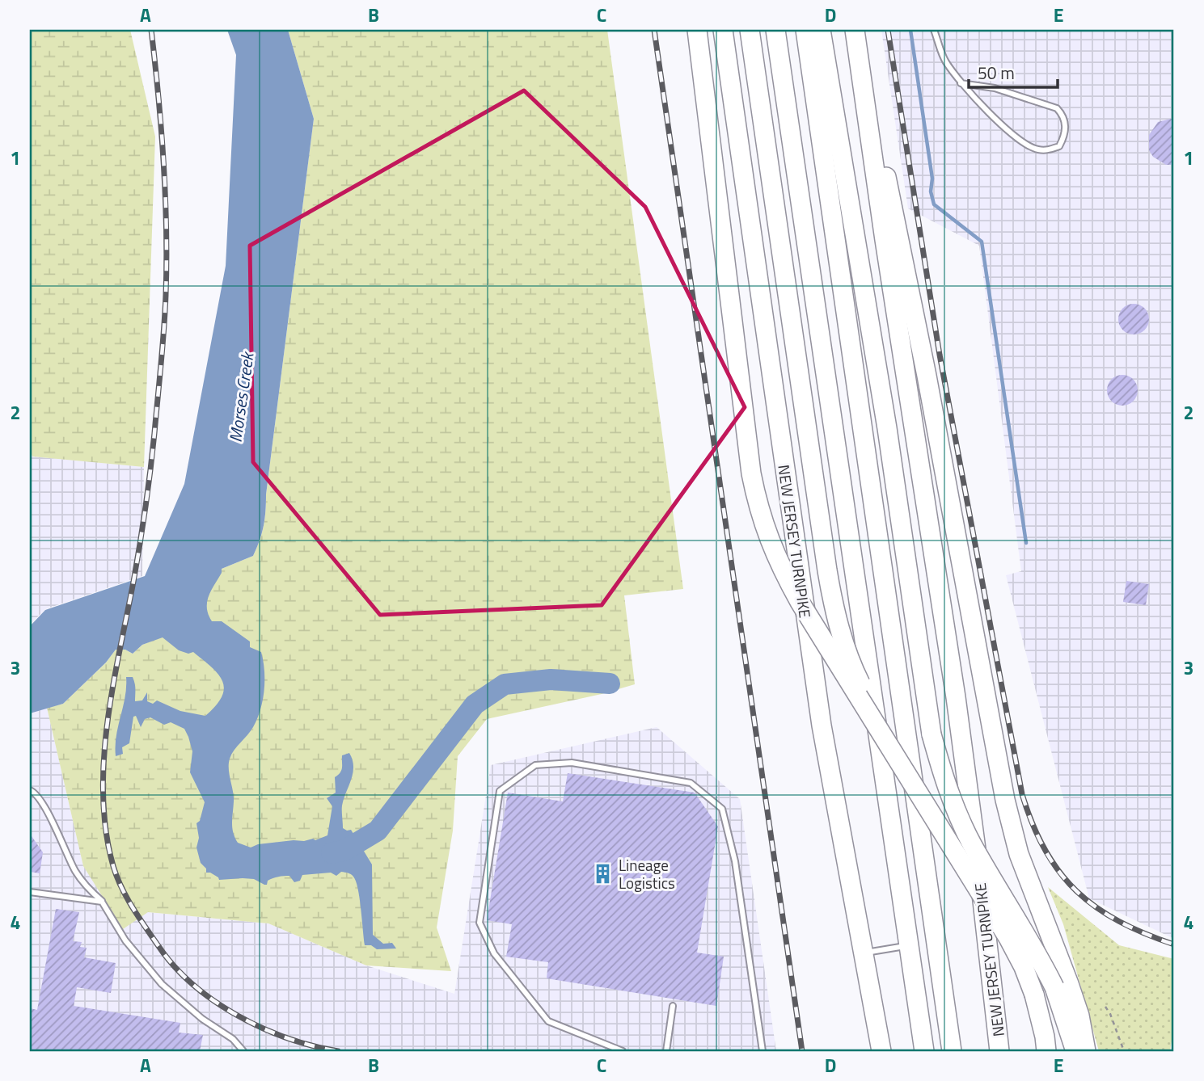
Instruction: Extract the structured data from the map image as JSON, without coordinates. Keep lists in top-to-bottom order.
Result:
{
  "streets": {
    "highway": ["NEW JERSEY TURNPIKE"]
  },
  "water": ["Morses Creek"],
  "places": {
    "building": ["Lineage Logistics"]
  },
  "scale_bar": "50 m",
  "grid": {
    "columns": [
      "A",
      "B",
      "C",
      "D",
      "E"
    ],
    "rows": [
      "1",
      "2",
      "3",
      "4"
    ]
  }
}
